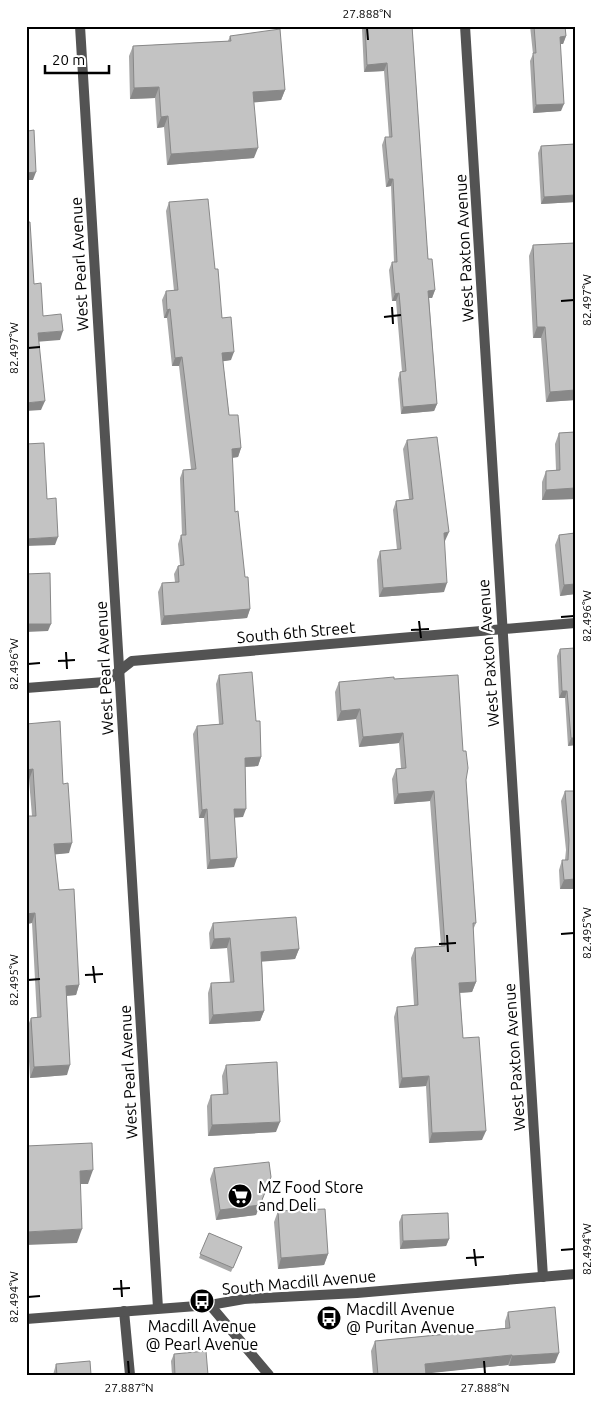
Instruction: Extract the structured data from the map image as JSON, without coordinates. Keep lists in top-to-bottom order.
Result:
{
  "streets": {
    "street": [
      "West Paxton Avenue",
      "West Pearl Avenue",
      "South 6th Street",
      "South Macdill Avenue"
    ]
  },
  "crossings": [
    ["West Paxton Avenue", "South 6th Street"],
    ["West Paxton Avenue", "South Macdill Avenue"],
    ["West Pearl Avenue", "South 6th Street"],
    ["West Pearl Avenue", "South Macdill Avenue"]
  ],
  "places": {
    "supermarket": ["MZ Food Store and Deli"],
    "bus stop": ["Macdill Avenue @ Pearl Avenue", "Macdill Avenue @ Puritan Avenue"]
  },
  "scale_bar": "20 m",
  "coordinates": [
    "27.888°N",
    "82.497°W",
    "82.496°W",
    "82.495°W",
    "82.494°W",
    "27.887°N"
  ]
}
